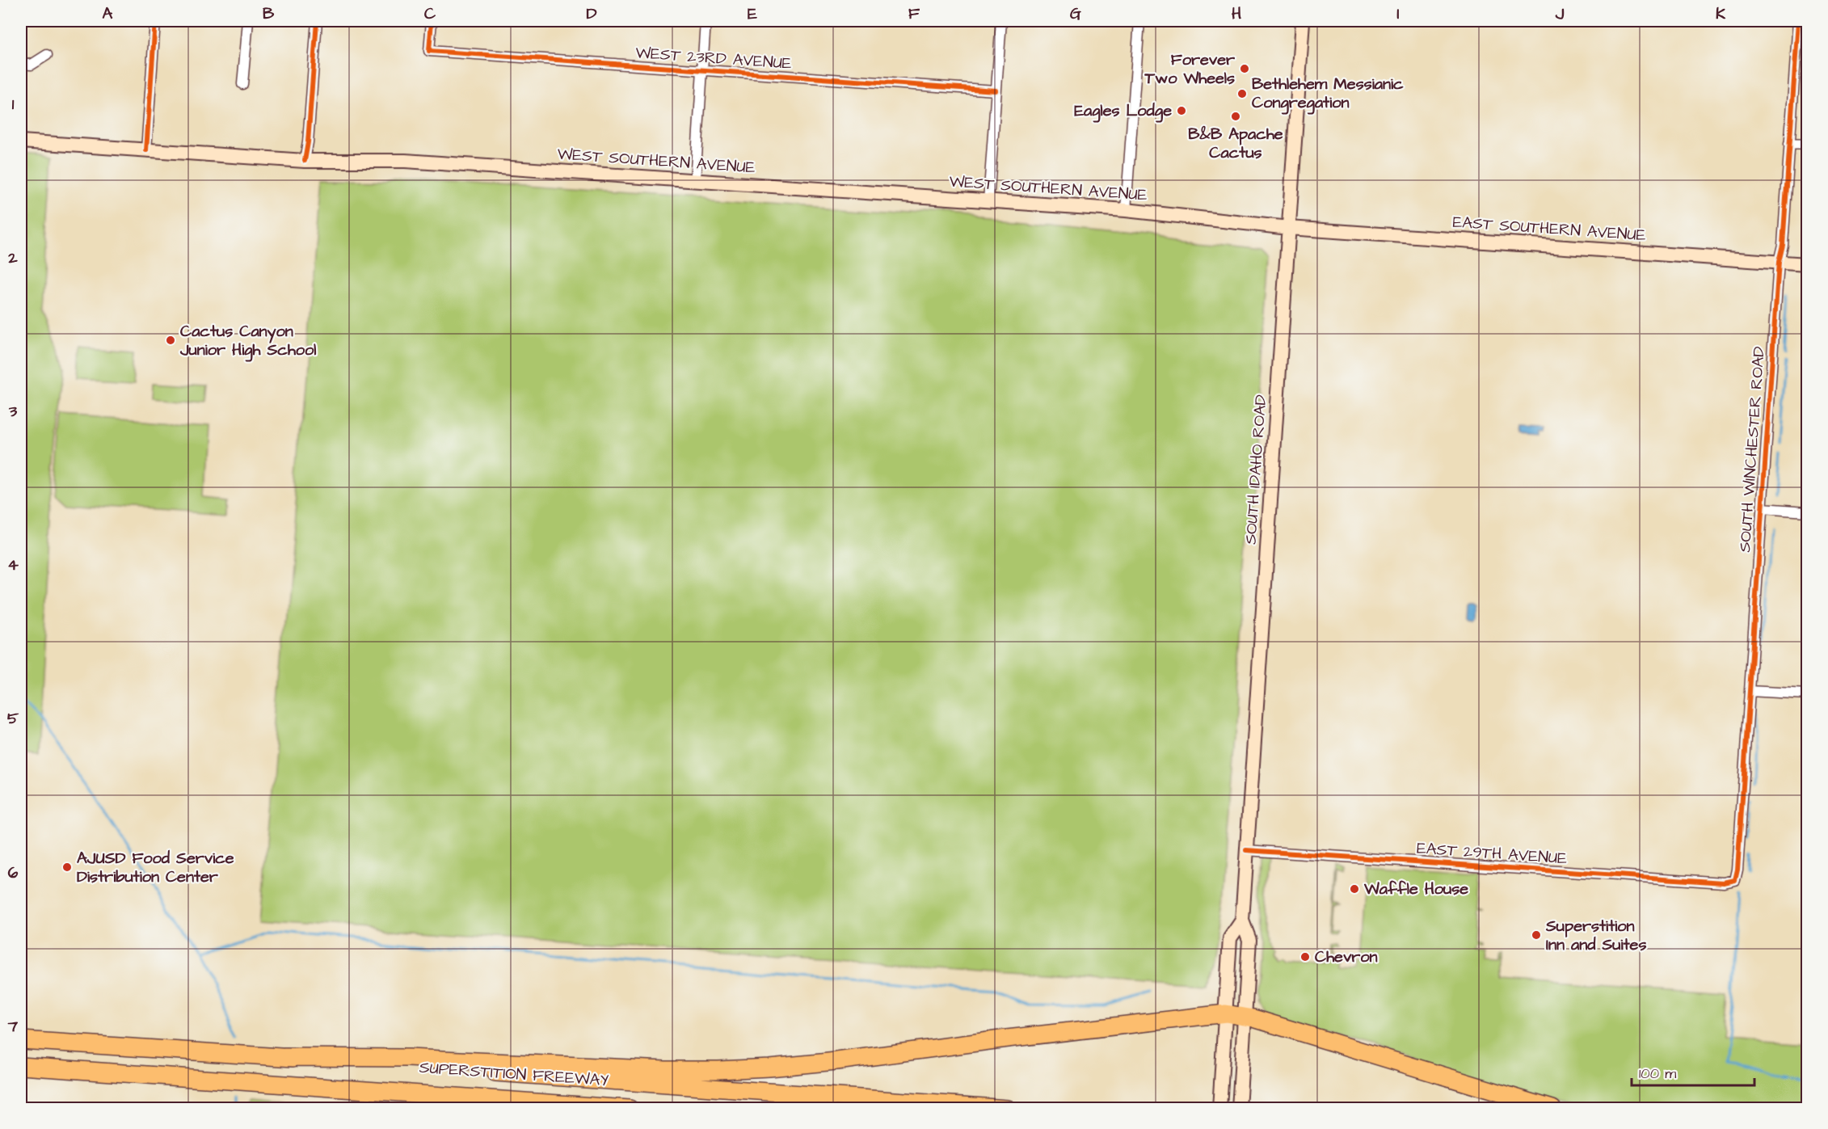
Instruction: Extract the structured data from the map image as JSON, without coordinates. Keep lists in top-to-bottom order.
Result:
{
  "streets": {
    "highway": ["SUPERSTITION FREEWAY"],
    "main road": ["WEST SOUTHERN AVENUE", "EAST SOUTHERN AVENUE", "SOUTH IDAHO ROAD"],
    "street": ["WEST 23RD AVENUE", "SOUTH WINCHESTER ROAD", "EAST 29TH AVENUE"]
  },
  "crossings": [
    ["WEST SOUTHERN AVENUE", "EAST SOUTHERN AVENUE"],
    ["WEST SOUTHERN AVENUE", "SOUTH IDAHO ROAD"],
    ["EAST SOUTHERN AVENUE", "SOUTH WINCHESTER ROAD"],
    ["EAST SOUTHERN AVENUE", "SOUTH IDAHO ROAD"],
    ["SOUTH WINCHESTER ROAD", "EAST 29TH AVENUE"],
    ["SOUTH IDAHO ROAD", "EAST 29TH AVENUE"]
  ],
  "places": [
    "Forever Two Wheels",
    "Bethlehem Messianic Congregation",
    "Eagles Lodge",
    "B&B Apache Cactus",
    "Cactus Canyon Junior High School",
    "AJUSD Food Service Distribution Center",
    "Waffle House",
    "Superstition Inn and Suites",
    "Chevron"
  ],
  "scale_bar": "100 m",
  "grid": {
    "columns": [
      "A",
      "B",
      "C",
      "D",
      "E",
      "F",
      "G",
      "H",
      "I",
      "J",
      "K"
    ],
    "rows": [
      "1",
      "2",
      "3",
      "4",
      "5",
      "6",
      "7"
    ]
  }
}
